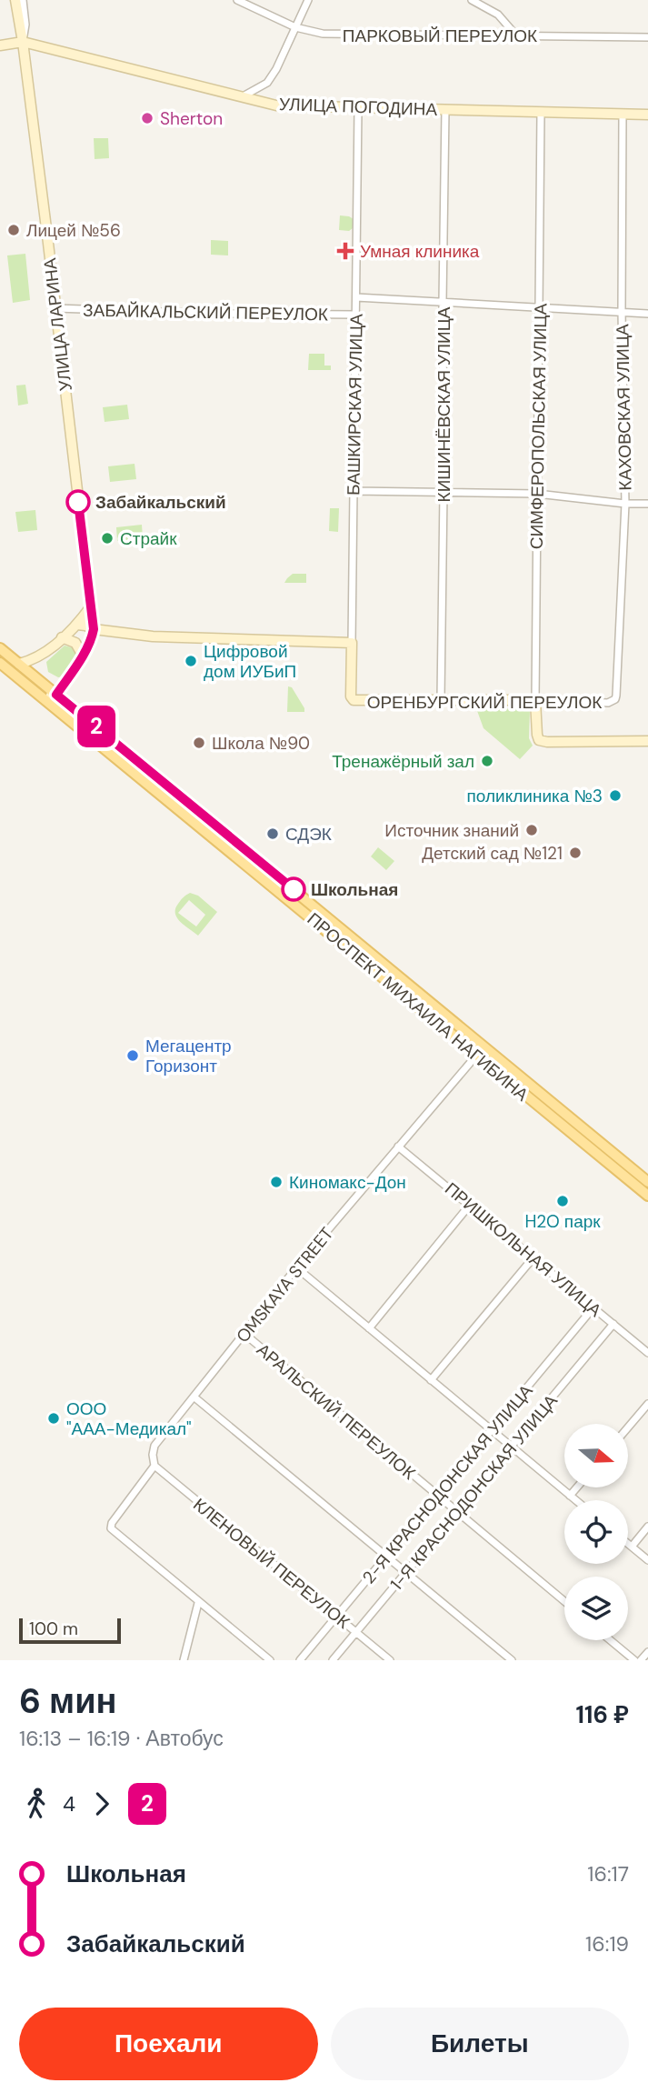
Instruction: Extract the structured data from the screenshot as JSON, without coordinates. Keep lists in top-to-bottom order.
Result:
{
  "streets": {
    "main road": ["ПРОСПЕКТ МИХАИЛА НАГИБИНА"],
    "street": [
      "ПАРКОВЫЙ ПЕРЕУЛОК",
      "УЛИЦА ПОГОДИНА",
      "ЗАБАЙКАЛЬСКИЙ ПЕРЕУЛОК",
      "УЛИЦА ЛАРИНА",
      "БАШКИРСКАЯ УЛИЦА",
      "КИШИНЁВСКАЯ УЛИЦА",
      "КАХОВСКАЯ УЛИЦА",
      "СИМФЕРОПОЛЬСКАЯ УЛИЦА",
      "ОРЕНБУРГСКИЙ ПЕРЕУЛОК",
      "ПРИШКОЛЬНАЯ УЛИЦА",
      "OMSKAYA STREET",
      "АРАЛЬСКИЙ ПЕРЕУЛОК",
      "2-Я КРАСНОДОНСКАЯ УЛИЦА",
      "1-Я КРАСНОДОНСКАЯ УЛИЦА",
      "КЛЕНОВЫЙ ПЕРЕУЛОК"
    ]
  },
  "crossings": [
    ["УЛИЦА ПОГОДИНА", "УЛИЦА ЛАРИНА"],
    ["УЛИЦА ПОГОДИНА", "БАШКИРСКАЯ УЛИЦА"],
    ["УЛИЦА ПОГОДИНА", "КИШИНЁВСКАЯ УЛИЦА"],
    ["УЛИЦА ПОГОДИНА", "КАХОВСКАЯ УЛИЦА"],
    ["УЛИЦА ПОГОДИНА", "СИМФЕРОПОЛЬСКАЯ УЛИЦА"],
    ["ЗАБАЙКАЛЬСКИЙ ПЕРЕУЛОК", "УЛИЦА ЛАРИНА"],
    ["ЗАБАЙКАЛЬСКИЙ ПЕРЕУЛОК", "БАШКИРСКАЯ УЛИЦА"],
    ["БАШКИРСКАЯ УЛИЦА", "ОРЕНБУРГСКИЙ ПЕРЕУЛОК"],
    ["КИШИНЁВСКАЯ УЛИЦА", "ОРЕНБУРГСКИЙ ПЕРЕУЛОК"],
    ["КАХОВСКАЯ УЛИЦА", "ОРЕНБУРГСКИЙ ПЕРЕУЛОК"],
    ["СИМФЕРОПОЛЬСКАЯ УЛИЦА", "ОРЕНБУРГСКИЙ ПЕРЕУЛОК"],
    ["ПРОСПЕКТ МИХАИЛА НАГИБИНА", "OMSKAYA STREET"],
    ["ПРИШКОЛЬНАЯ УЛИЦА", "OMSKAYA STREET"],
    ["ПРИШКОЛЬНАЯ УЛИЦА", "2-Я КРАСНОДОНСКАЯ УЛИЦА"],
    ["ПРИШКОЛЬНАЯ УЛИЦА", "1-Я КРАСНОДОНСКАЯ УЛИЦА"],
    ["OMSKAYA STREET", "АРАЛЬСКИЙ ПЕРЕУЛОК"],
    ["OMSKAYA STREET", "КЛЕНОВЫЙ ПЕРЕУЛОК"],
    ["АРАЛЬСКИЙ ПЕРЕУЛОК", "2-Я КРАСНОДОНСКАЯ УЛИЦА"],
    ["АРАЛЬСКИЙ ПЕРЕУЛОК", "1-Я КРАСНОДОНСКАЯ УЛИЦА"],
    ["2-Я КРАСНОДОНСКАЯ УЛИЦА", "КЛЕНОВЫЙ ПЕРЕУЛОК"],
    ["1-Я КРАСНОДОНСКАЯ УЛИЦА", "КЛЕНОВЫЙ ПЕРЕУЛОК"]
  ],
  "places": {
    "other": [
      "Sherton",
      "Лицей №56",
      "Забайкальский",
      "Страйк",
      "Цифровой дом ИУБиП",
      "Школа №90",
      "Тренажёрный зал",
      "поликлиника №3",
      "Источник знаний",
      "СДЭК",
      "Детский сад №121",
      "Школьная",
      "Мегацентр Горизонт",
      "Киномакс-Дон",
      "H2O парк",
      "ООО \"ААА-Медикал\""
    ],
    "health": ["Умная клиника"]
  },
  "lines": ["bus line 2"],
  "scale_bar": "100 m",
  "north": "right",
  "page": {
    "on_map": "2",
    "scale": "100 m",
    "heading": ["6 мин", "16:13 – 16:19 · Автобус", "116 ₽"],
    "legs": ["4", "2"],
    "list": [
      {
        "name": "Школьная",
        "value": "16:17"
      },
      {
        "name": "Забайкальский",
        "value": "16:19"
      }
    ],
    "buttons": ["Поехали", "Билеты"]
  }
}
